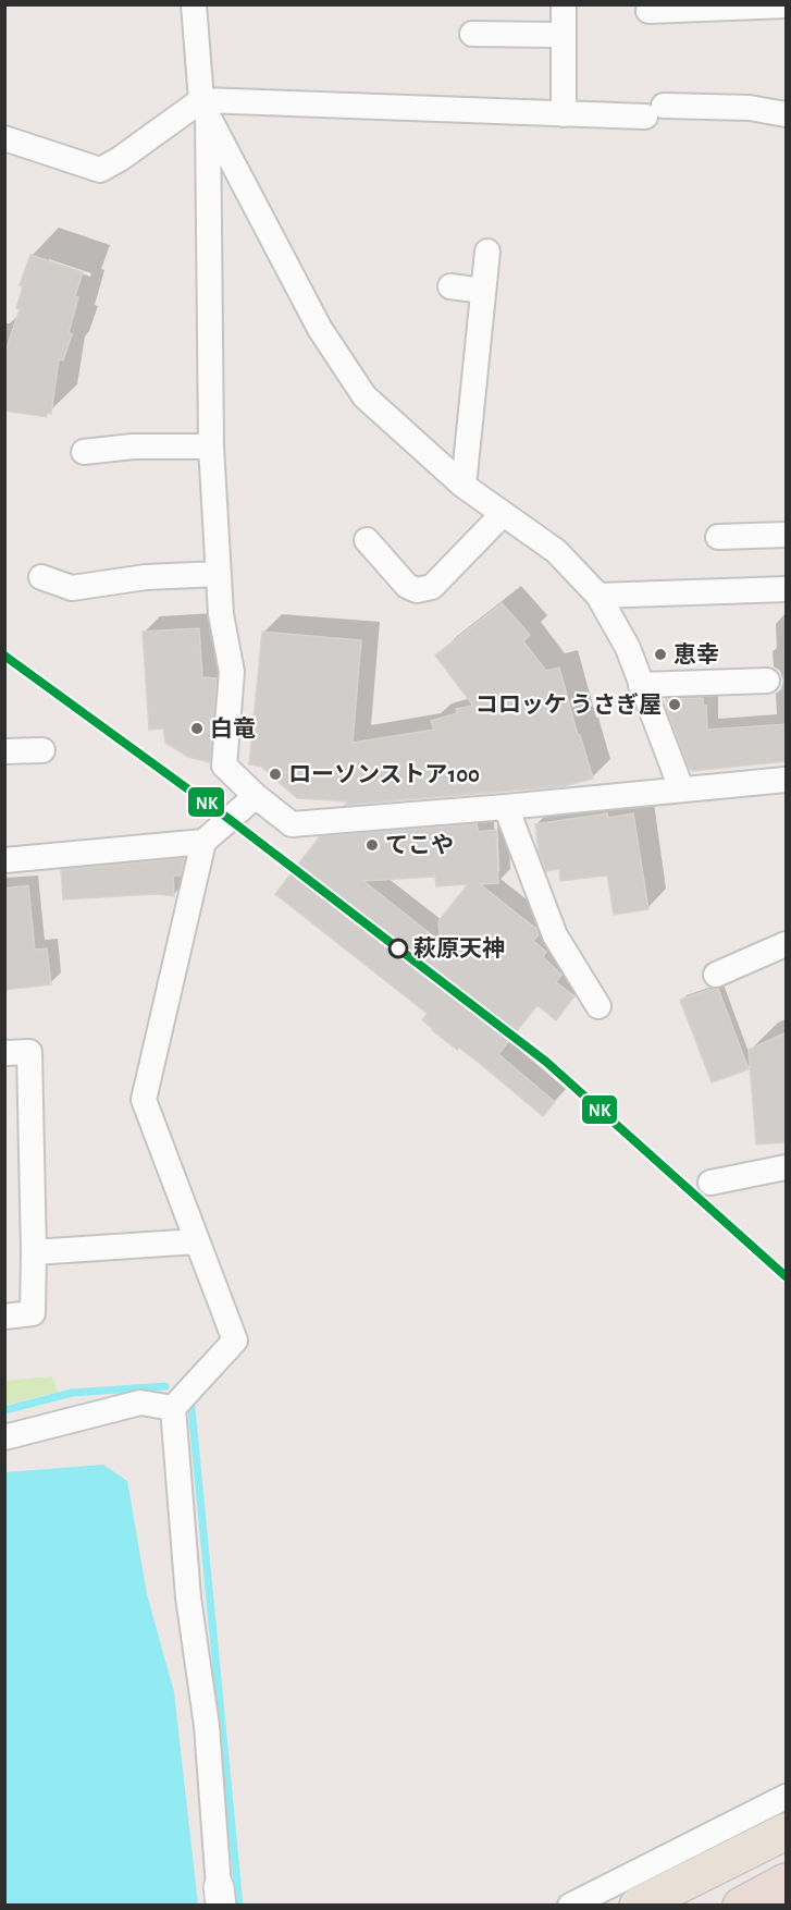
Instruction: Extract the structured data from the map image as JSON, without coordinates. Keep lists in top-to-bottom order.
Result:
{
  "places": [
    "恵幸",
    "コロッケ うさぎ屋",
    "白竜",
    "ローソンストア100",
    "てこや",
    "萩原天神"
  ],
  "lines": ["transit line NK"]
}
